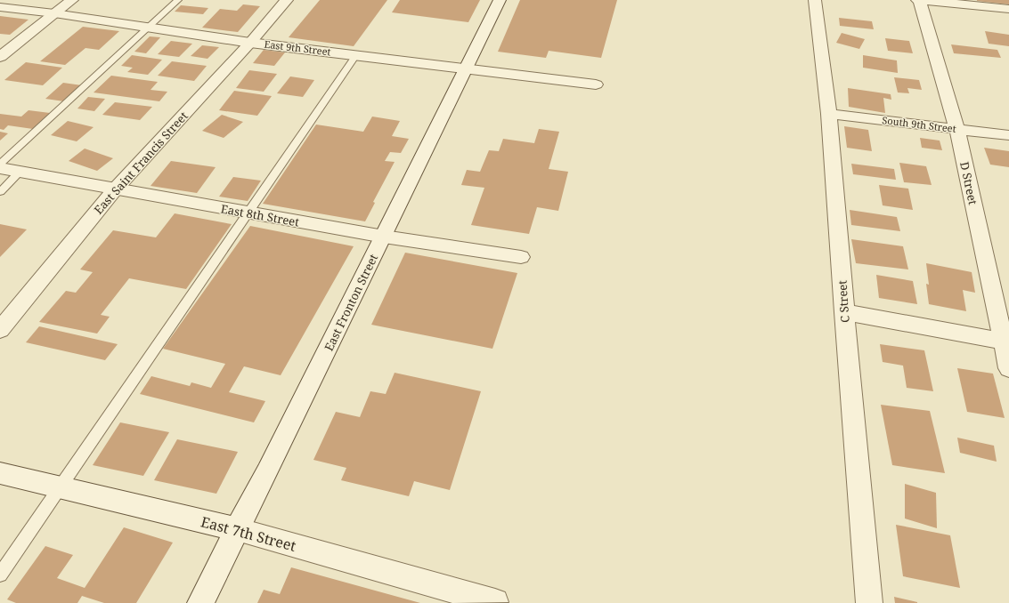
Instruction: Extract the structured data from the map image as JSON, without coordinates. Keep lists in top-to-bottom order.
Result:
{
  "streets": {
    "street": [
      "East 9th Street",
      "South 9th Street",
      "East Saint Francis Street",
      "D Street",
      "East 8th Street",
      "C Street",
      "East Fronton Street",
      "East 7th Street"
    ]
  },
  "crossings": [
    ["East 9th Street", "East Saint Francis Street"],
    ["East 9th Street", "East Fronton Street"],
    ["South 9th Street", "D Street"],
    ["South 9th Street", "C Street"],
    ["East Saint Francis Street", "East 8th Street"],
    ["East 8th Street", "East Fronton Street"],
    ["East Fronton Street", "East 7th Street"]
  ]
}
